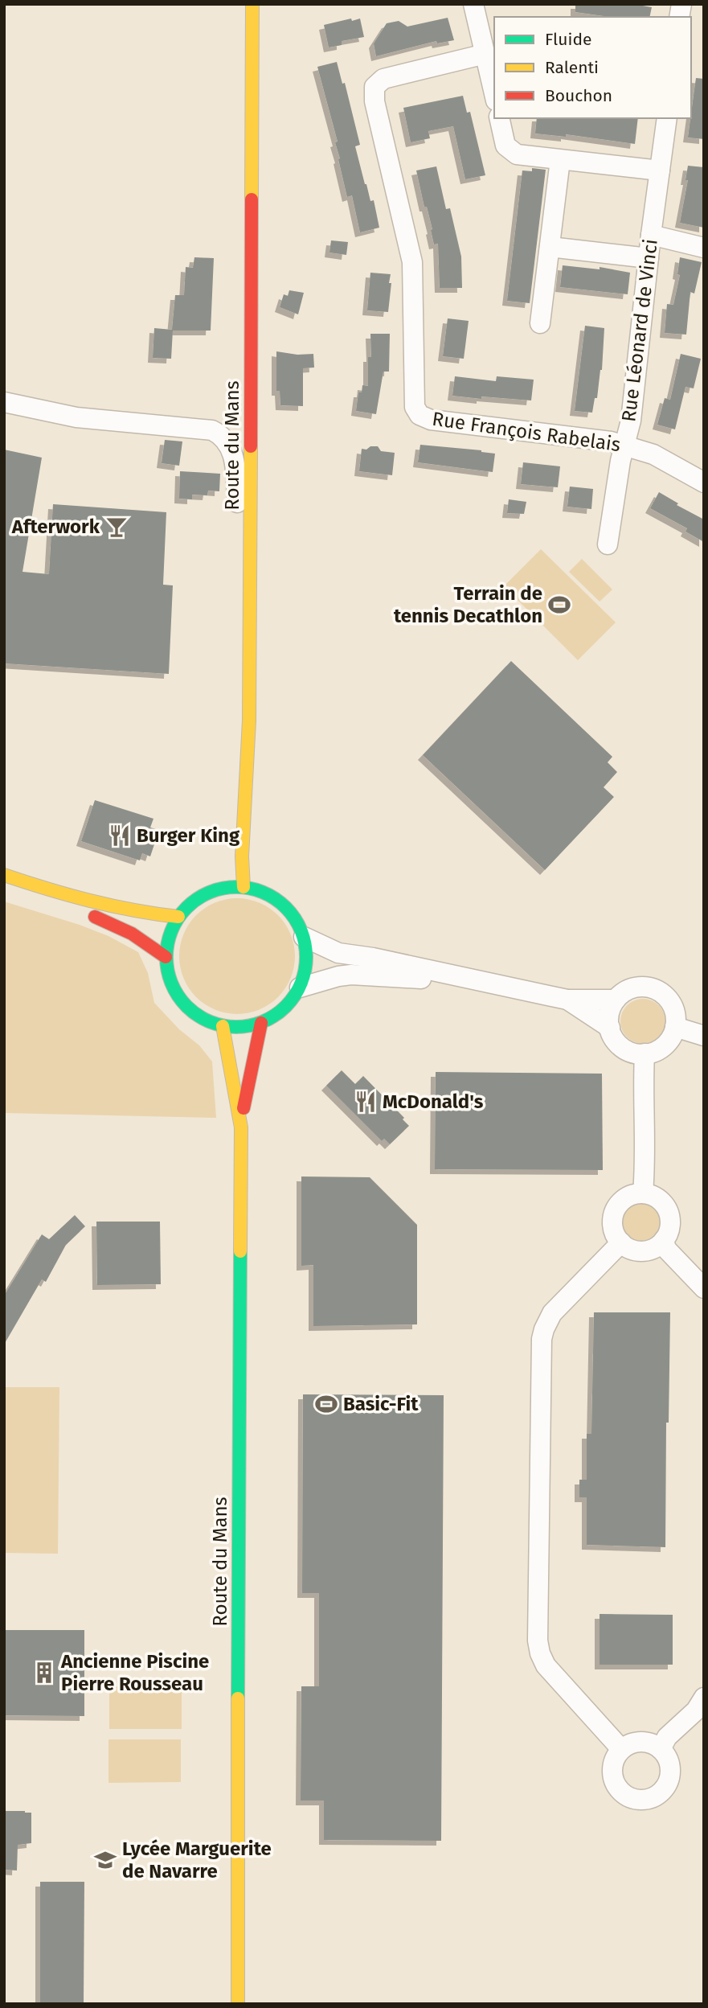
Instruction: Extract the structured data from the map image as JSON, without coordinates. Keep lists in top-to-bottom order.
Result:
{
  "streets": {
    "main road": ["Route du Mans"],
    "street": ["Rue Léonard de Vinci", "Rue François Rabelais"]
  },
  "crossings": [
    ["Rue Léonard de Vinci", "Rue François Rabelais"]
  ],
  "places": {
    "bar": ["Afterwork"],
    "sports": ["Terrain de tennis Decathlon", "Basic-Fit"],
    "restaurant": ["Burger King", "McDonald's"],
    "building": ["Ancienne Piscine Pierre Rousseau"],
    "school or university": ["Lycée Marguerite de Navarre"]
  },
  "legend": ["Fluide", "Ralenti", "Bouchon"]
}
